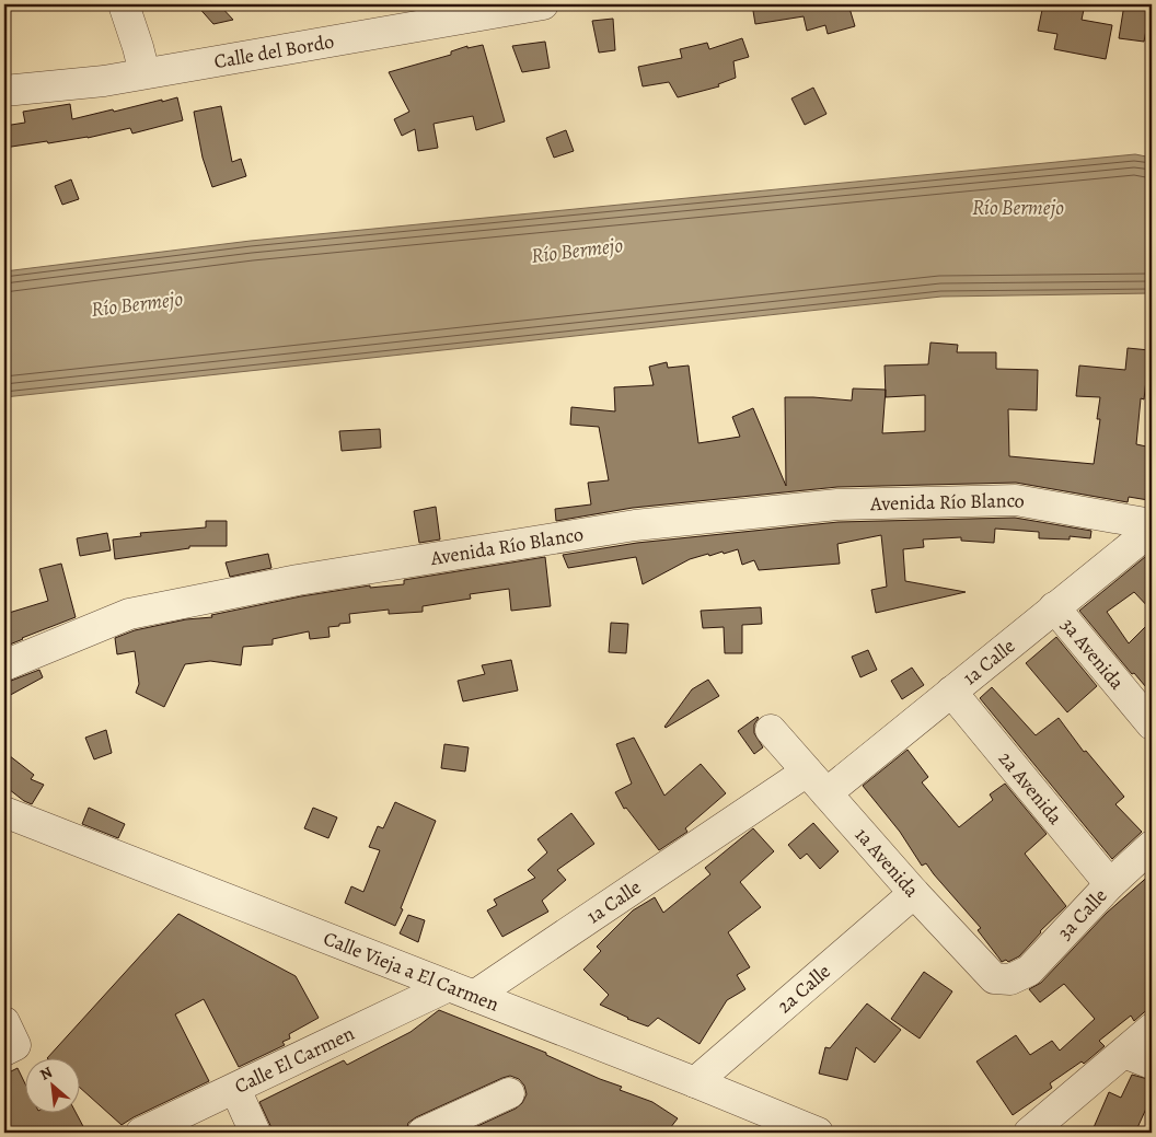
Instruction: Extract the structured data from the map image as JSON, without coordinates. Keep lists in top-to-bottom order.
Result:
{
  "streets": {
    "street": [
      "Calle del Bordo",
      "Avenida Río Blanco",
      "3a Avenida",
      "1a Calle",
      "2a Avenida",
      "1a Avenida",
      "3a Calle",
      "Calle Vieja a El Carmen",
      "2a Calle",
      "Calle El Carmen"
    ]
  },
  "crossings": [
    ["3a Avenida", "1a Calle"],
    ["1a Calle", "2a Avenida"],
    ["1a Calle", "1a Avenida"],
    ["1a Calle", "Calle Vieja a El Carmen"],
    ["1a Calle", "Calle El Carmen"],
    ["2a Avenida", "3a Calle"],
    ["1a Avenida", "3a Calle"],
    ["1a Avenida", "2a Calle"],
    ["Calle Vieja a El Carmen", "2a Calle"],
    ["Calle Vieja a El Carmen", "Calle El Carmen"]
  ],
  "water": ["Río Bermejo"],
  "north": "top left"
}
